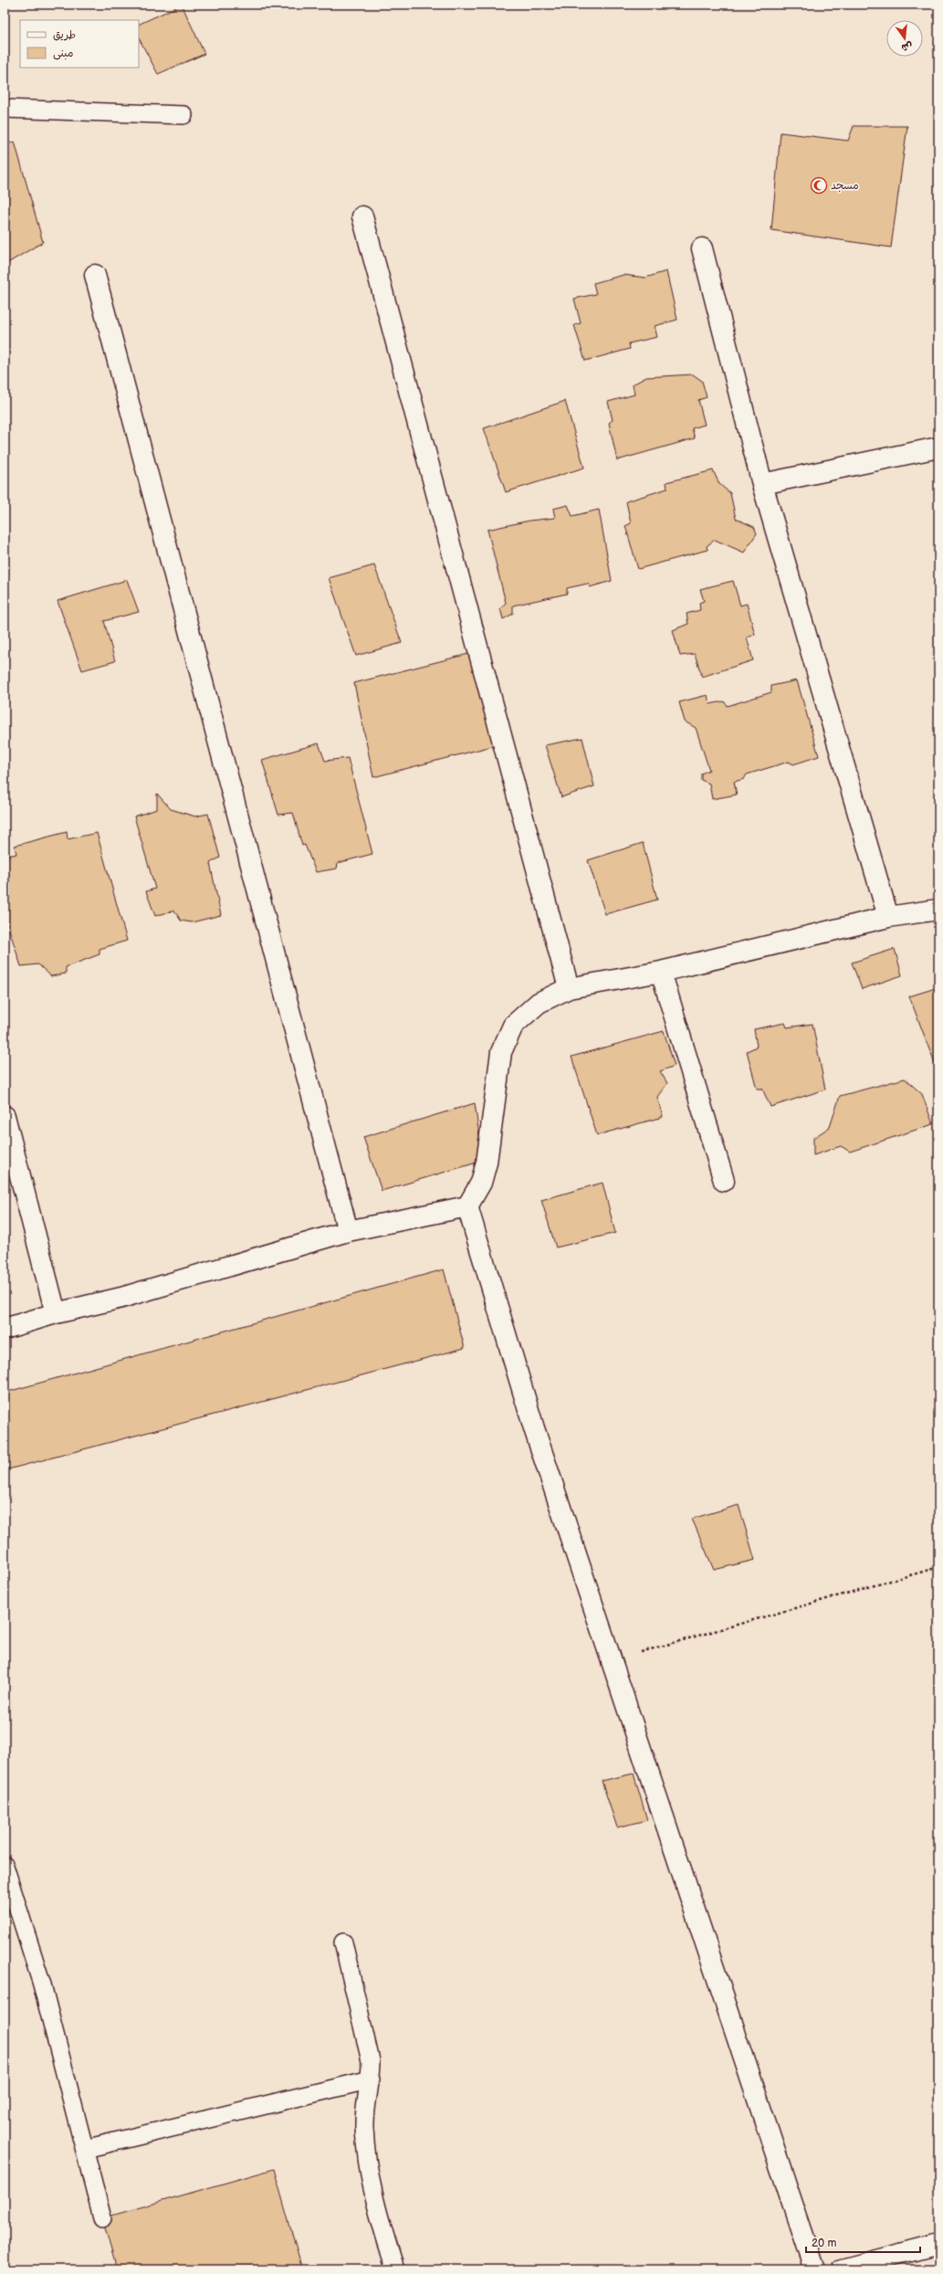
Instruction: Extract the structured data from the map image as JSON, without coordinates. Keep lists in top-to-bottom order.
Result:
{
  "places": {
    "mosque": ["مسجد"]
  },
  "legend": ["طريق", "مبنى"],
  "scale_bar": "20 m",
  "north": "bottom"
}
